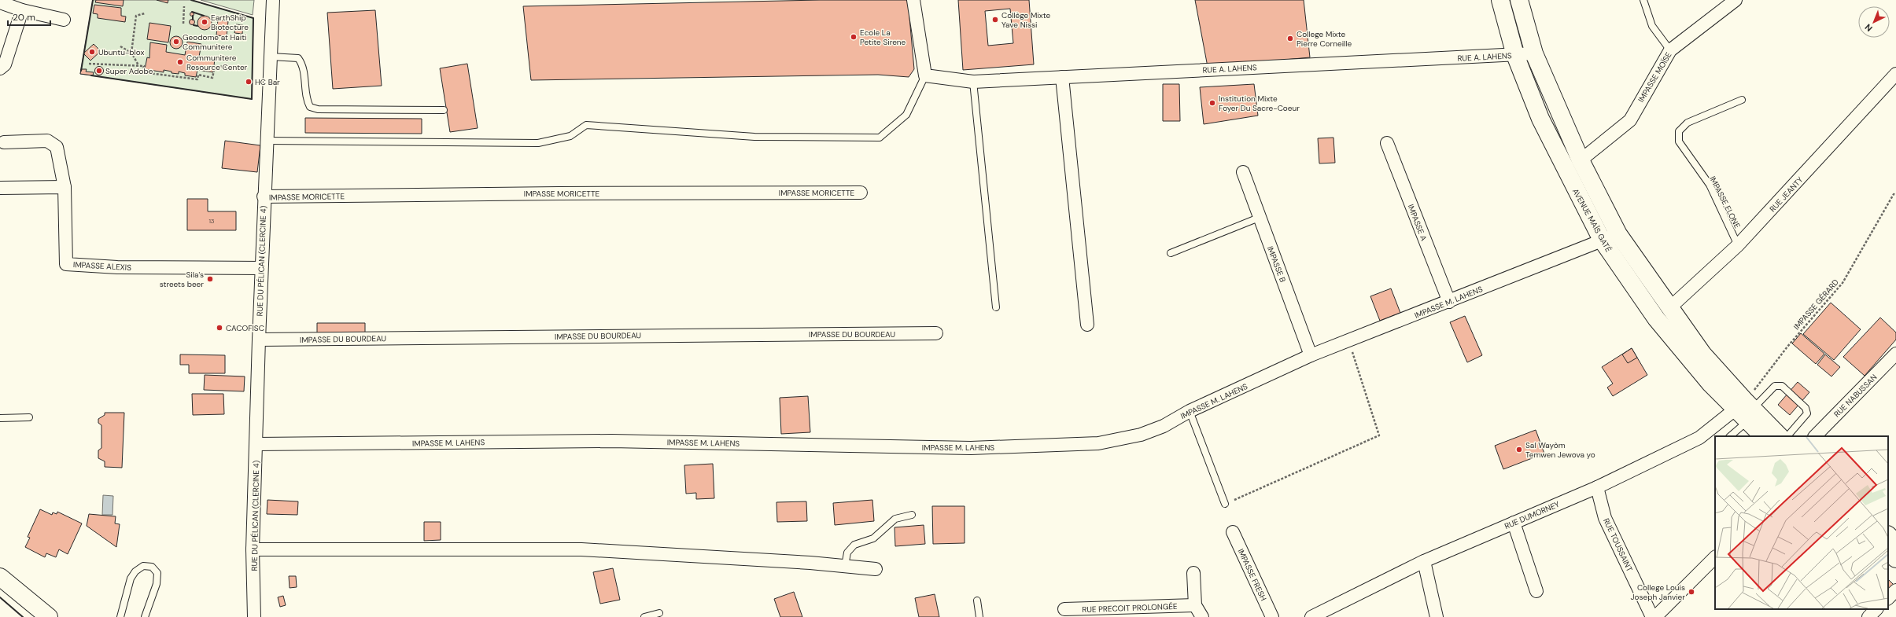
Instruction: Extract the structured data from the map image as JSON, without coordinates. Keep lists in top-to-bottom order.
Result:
{
  "streets": {
    "main road": ["AVENUE MAÏS GATÉ"],
    "street": [
      "RUE A. LAHENS",
      "IMPASSE MOÏSE",
      "IMPASSE MORICETTE",
      "RUE JEANTY",
      "IMPASSE A",
      "RUE DU PÉLICAN (CLERCINE 4)",
      "IMPASSE B",
      "IMPASSE ALEXIS",
      "IMPASSE M. LAHENS",
      "IMPASSE DU BOURDEAU",
      "RUE NABUSSAN",
      "RUE DUMORNEY",
      "RUE TOUSSAINT",
      "IMPASSE FRESH",
      "RUE PRECOIT PROLONGÉE"
    ],
    "lane": ["IMPASSE ELONE"],
    "path": ["IMPASSE GÉRARD"]
  },
  "crossings": [
    ["RUE A. LAHENS", "AVENUE MAÏS GATÉ"],
    ["IMPASSE MOÏSE", "AVENUE MAÏS GATÉ"],
    ["IMPASSE MORICETTE", "RUE DU PÉLICAN (CLERCINE 4)"],
    ["RUE JEANTY", "IMPASSE ELONE"],
    ["RUE JEANTY", "AVENUE MAÏS GATÉ"],
    ["AVENUE MAÏS GATÉ", "IMPASSE M. LAHENS"],
    ["AVENUE MAÏS GATÉ", "IMPASSE GÉRARD"],
    ["AVENUE MAÏS GATÉ", "RUE DUMORNEY"],
    ["IMPASSE A", "IMPASSE M. LAHENS"],
    ["RUE DU PÉLICAN (CLERCINE 4)", "IMPASSE ALEXIS"],
    ["RUE DU PÉLICAN (CLERCINE 4)", "IMPASSE M. LAHENS"],
    ["RUE DU PÉLICAN (CLERCINE 4)", "IMPASSE DU BOURDEAU"],
    ["IMPASSE B", "IMPASSE M. LAHENS"],
    ["IMPASSE GÉRARD", "RUE DUMORNEY"],
    ["RUE DUMORNEY", "RUE TOUSSAINT"]
  ],
  "places": [
    "Collège Mixte Yave Nissi",
    "EarthShip Biotecture",
    "Ecole La Petite Sirene",
    "College Mixte Pierre Corneille",
    "Geodome at Haiti Communitere",
    "Ubuntu-blox",
    "Communitere Resource Center",
    "Super Adobe",
    "HC Bar",
    "Institution Mixte Foyer Du Sacre-Coeur",
    "Sila's streets beer",
    "CACOFISC",
    "Sal Wayòm Temwen Jewova yo",
    "College Louis Joseph Janvier"
  ],
  "house_numbers": ["13"],
  "scale_bar": "20 m",
  "north": "bottom left"
}
